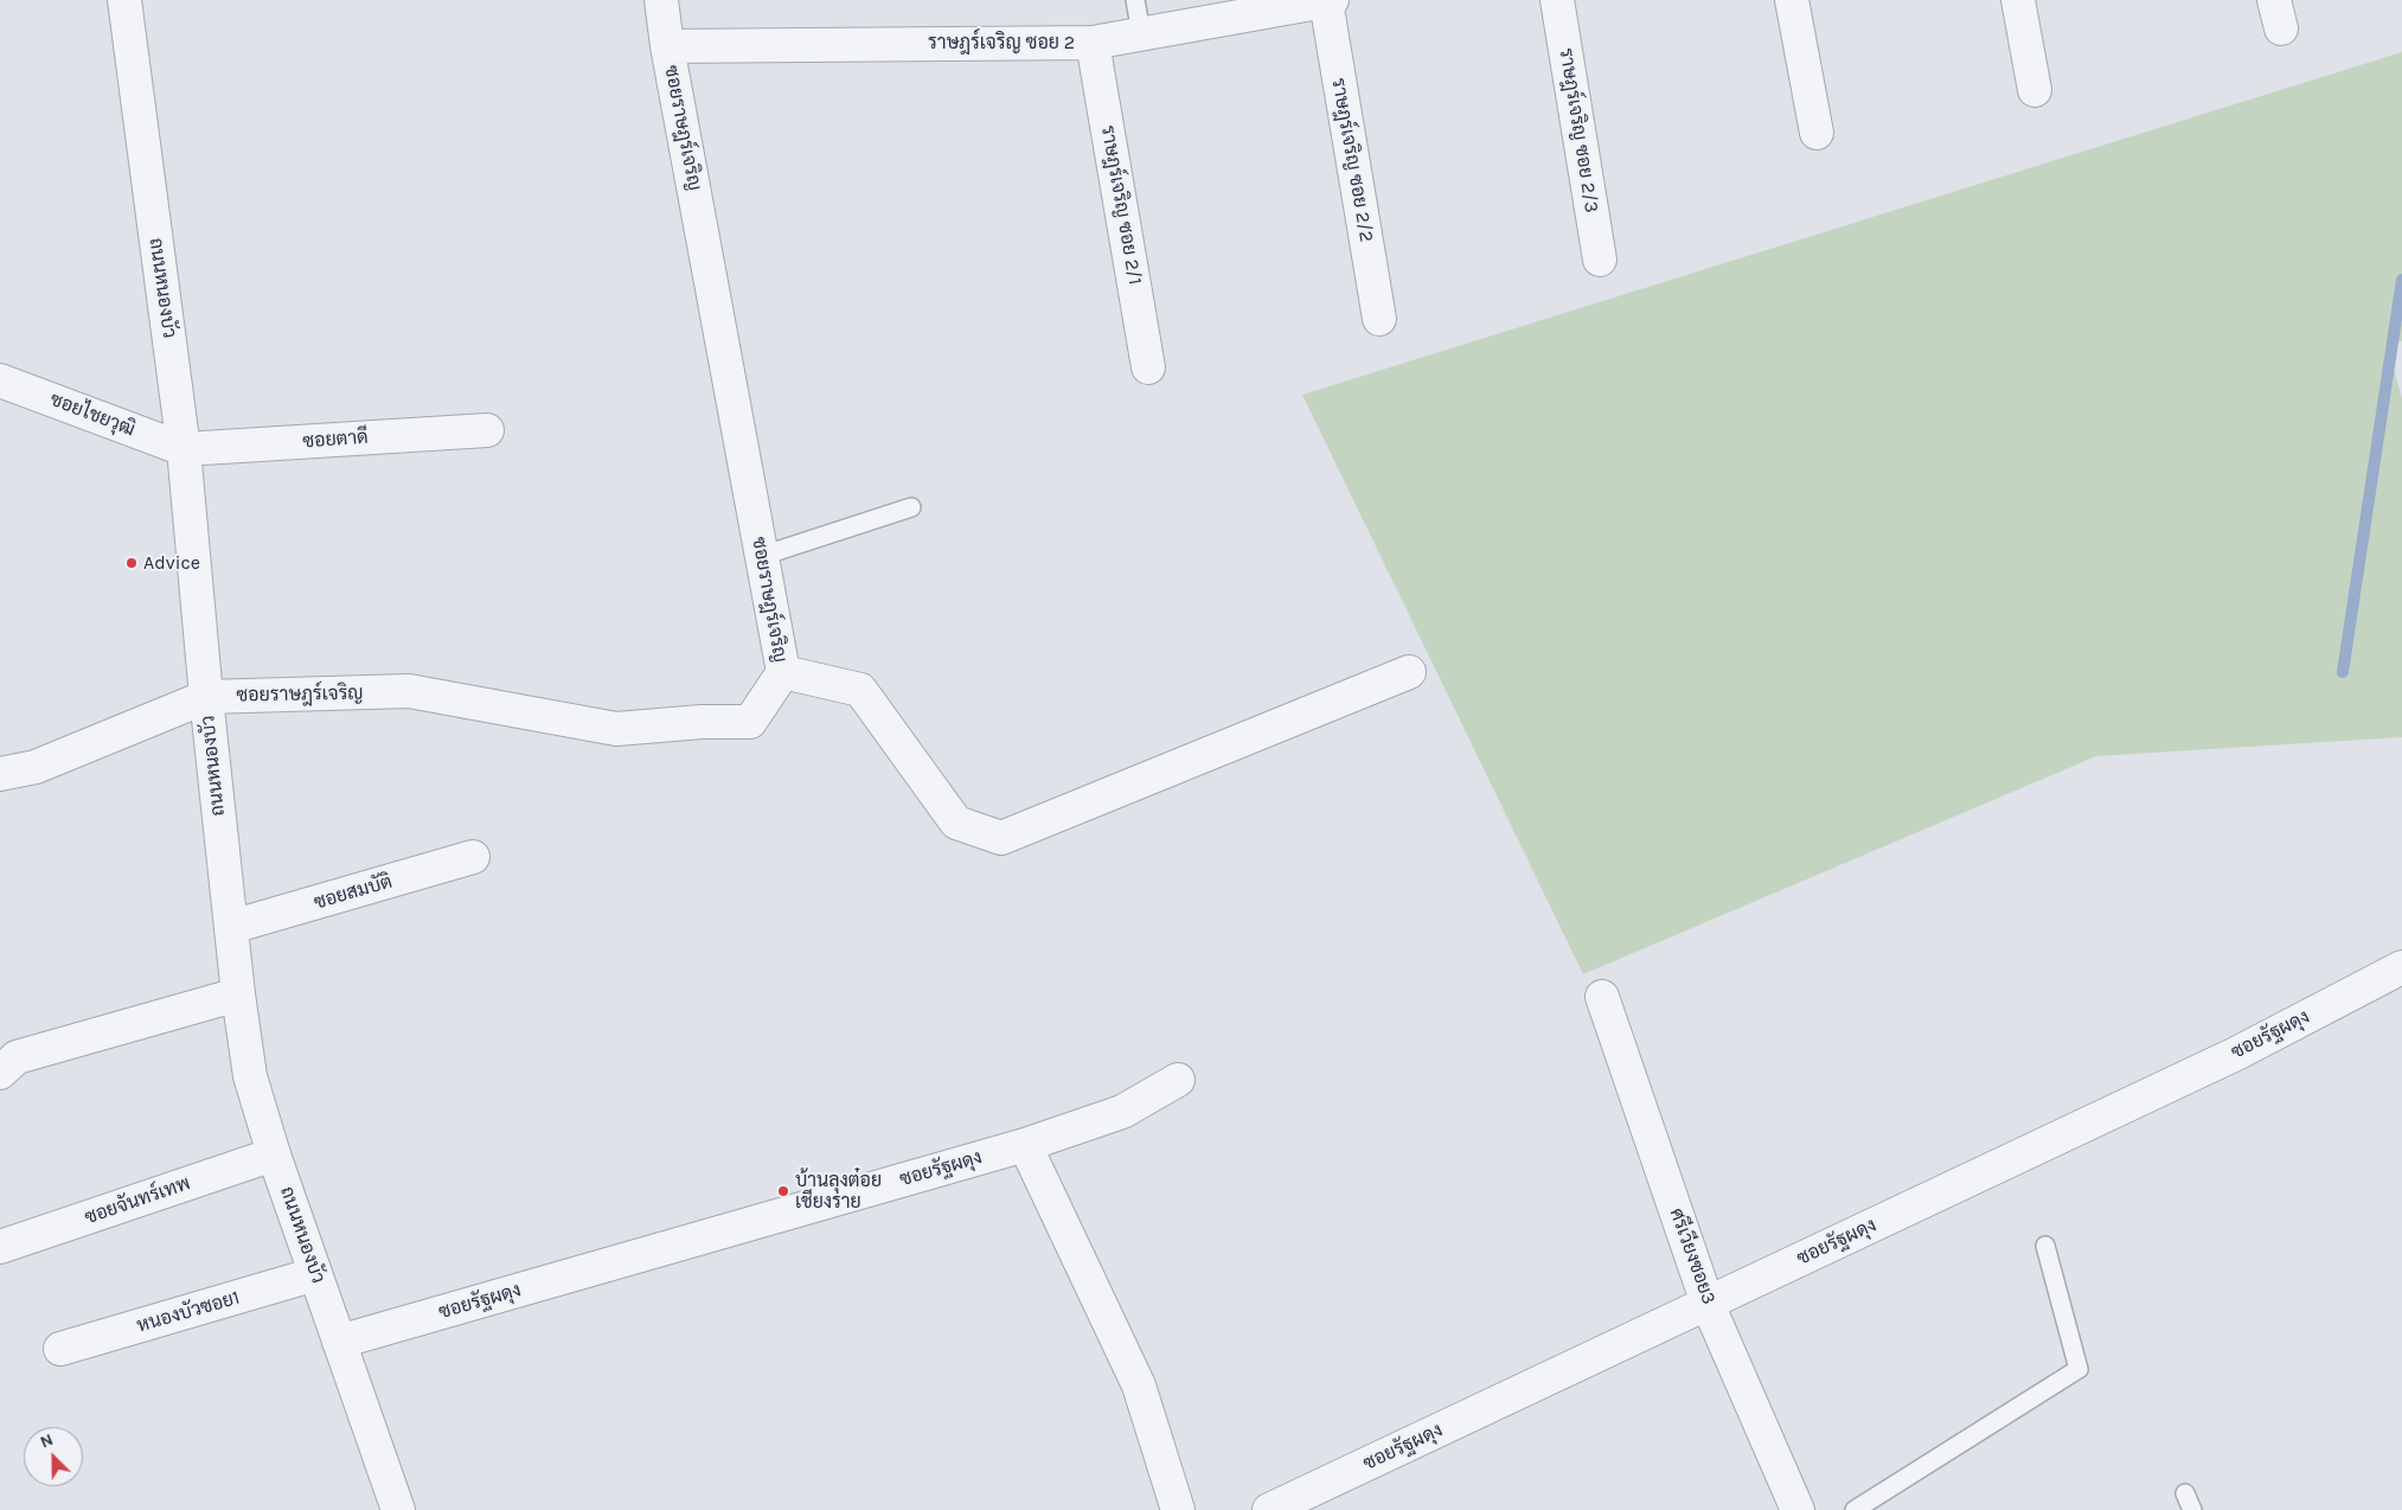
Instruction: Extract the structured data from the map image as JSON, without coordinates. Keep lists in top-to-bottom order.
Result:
{
  "streets": {
    "street": [
      "ราษฎร์เจริญ ซอย 2",
      "ซอยราษฎร์เจริญ",
      "ราษฎร์เจริญ ซอย 2/3",
      "ราษฎร์เจริญ ซอย 2/2",
      "ราษฎร์เจริญ ซอย 2/1",
      "ถนนหนองบัว",
      "ซอยไชยวุฒิ",
      "ซอยตาดี",
      "ซอยสมบัติ",
      "ซอยรัฐผดุง",
      "ซอยจันทร์เทพ",
      "ศรีเวียงซอย3",
      "หนองบัวซอย1"
    ]
  },
  "crossings": [
    ["ราษฎร์เจริญ ซอย 2", "ซอยราษฎร์เจริญ"],
    ["ราษฎร์เจริญ ซอย 2", "ราษฎร์เจริญ ซอย 2/2"],
    ["ราษฎร์เจริญ ซอย 2", "ราษฎร์เจริญ ซอย 2/1"],
    ["ซอยราษฎร์เจริญ", "ถนนหนองบัว"],
    ["ถนนหนองบัว", "ซอยไชยวุฒิ"],
    ["ถนนหนองบัว", "ซอยตาดี"],
    ["ถนนหนองบัว", "ซอยสมบัติ"],
    ["ถนนหนองบัว", "ซอยรัฐผดุง"],
    ["ถนนหนองบัว", "ซอยจันทร์เทพ"],
    ["ถนนหนองบัว", "หนองบัวซอย1"],
    ["ซอยไชยวุฒิ", "ซอยตาดี"],
    ["ซอยรัฐผดุง", "ศรีเวียงซอย3"]
  ],
  "places": ["Advice", "บ้านลุงต๋อย เชียงราย"],
  "north": "top left"
}
